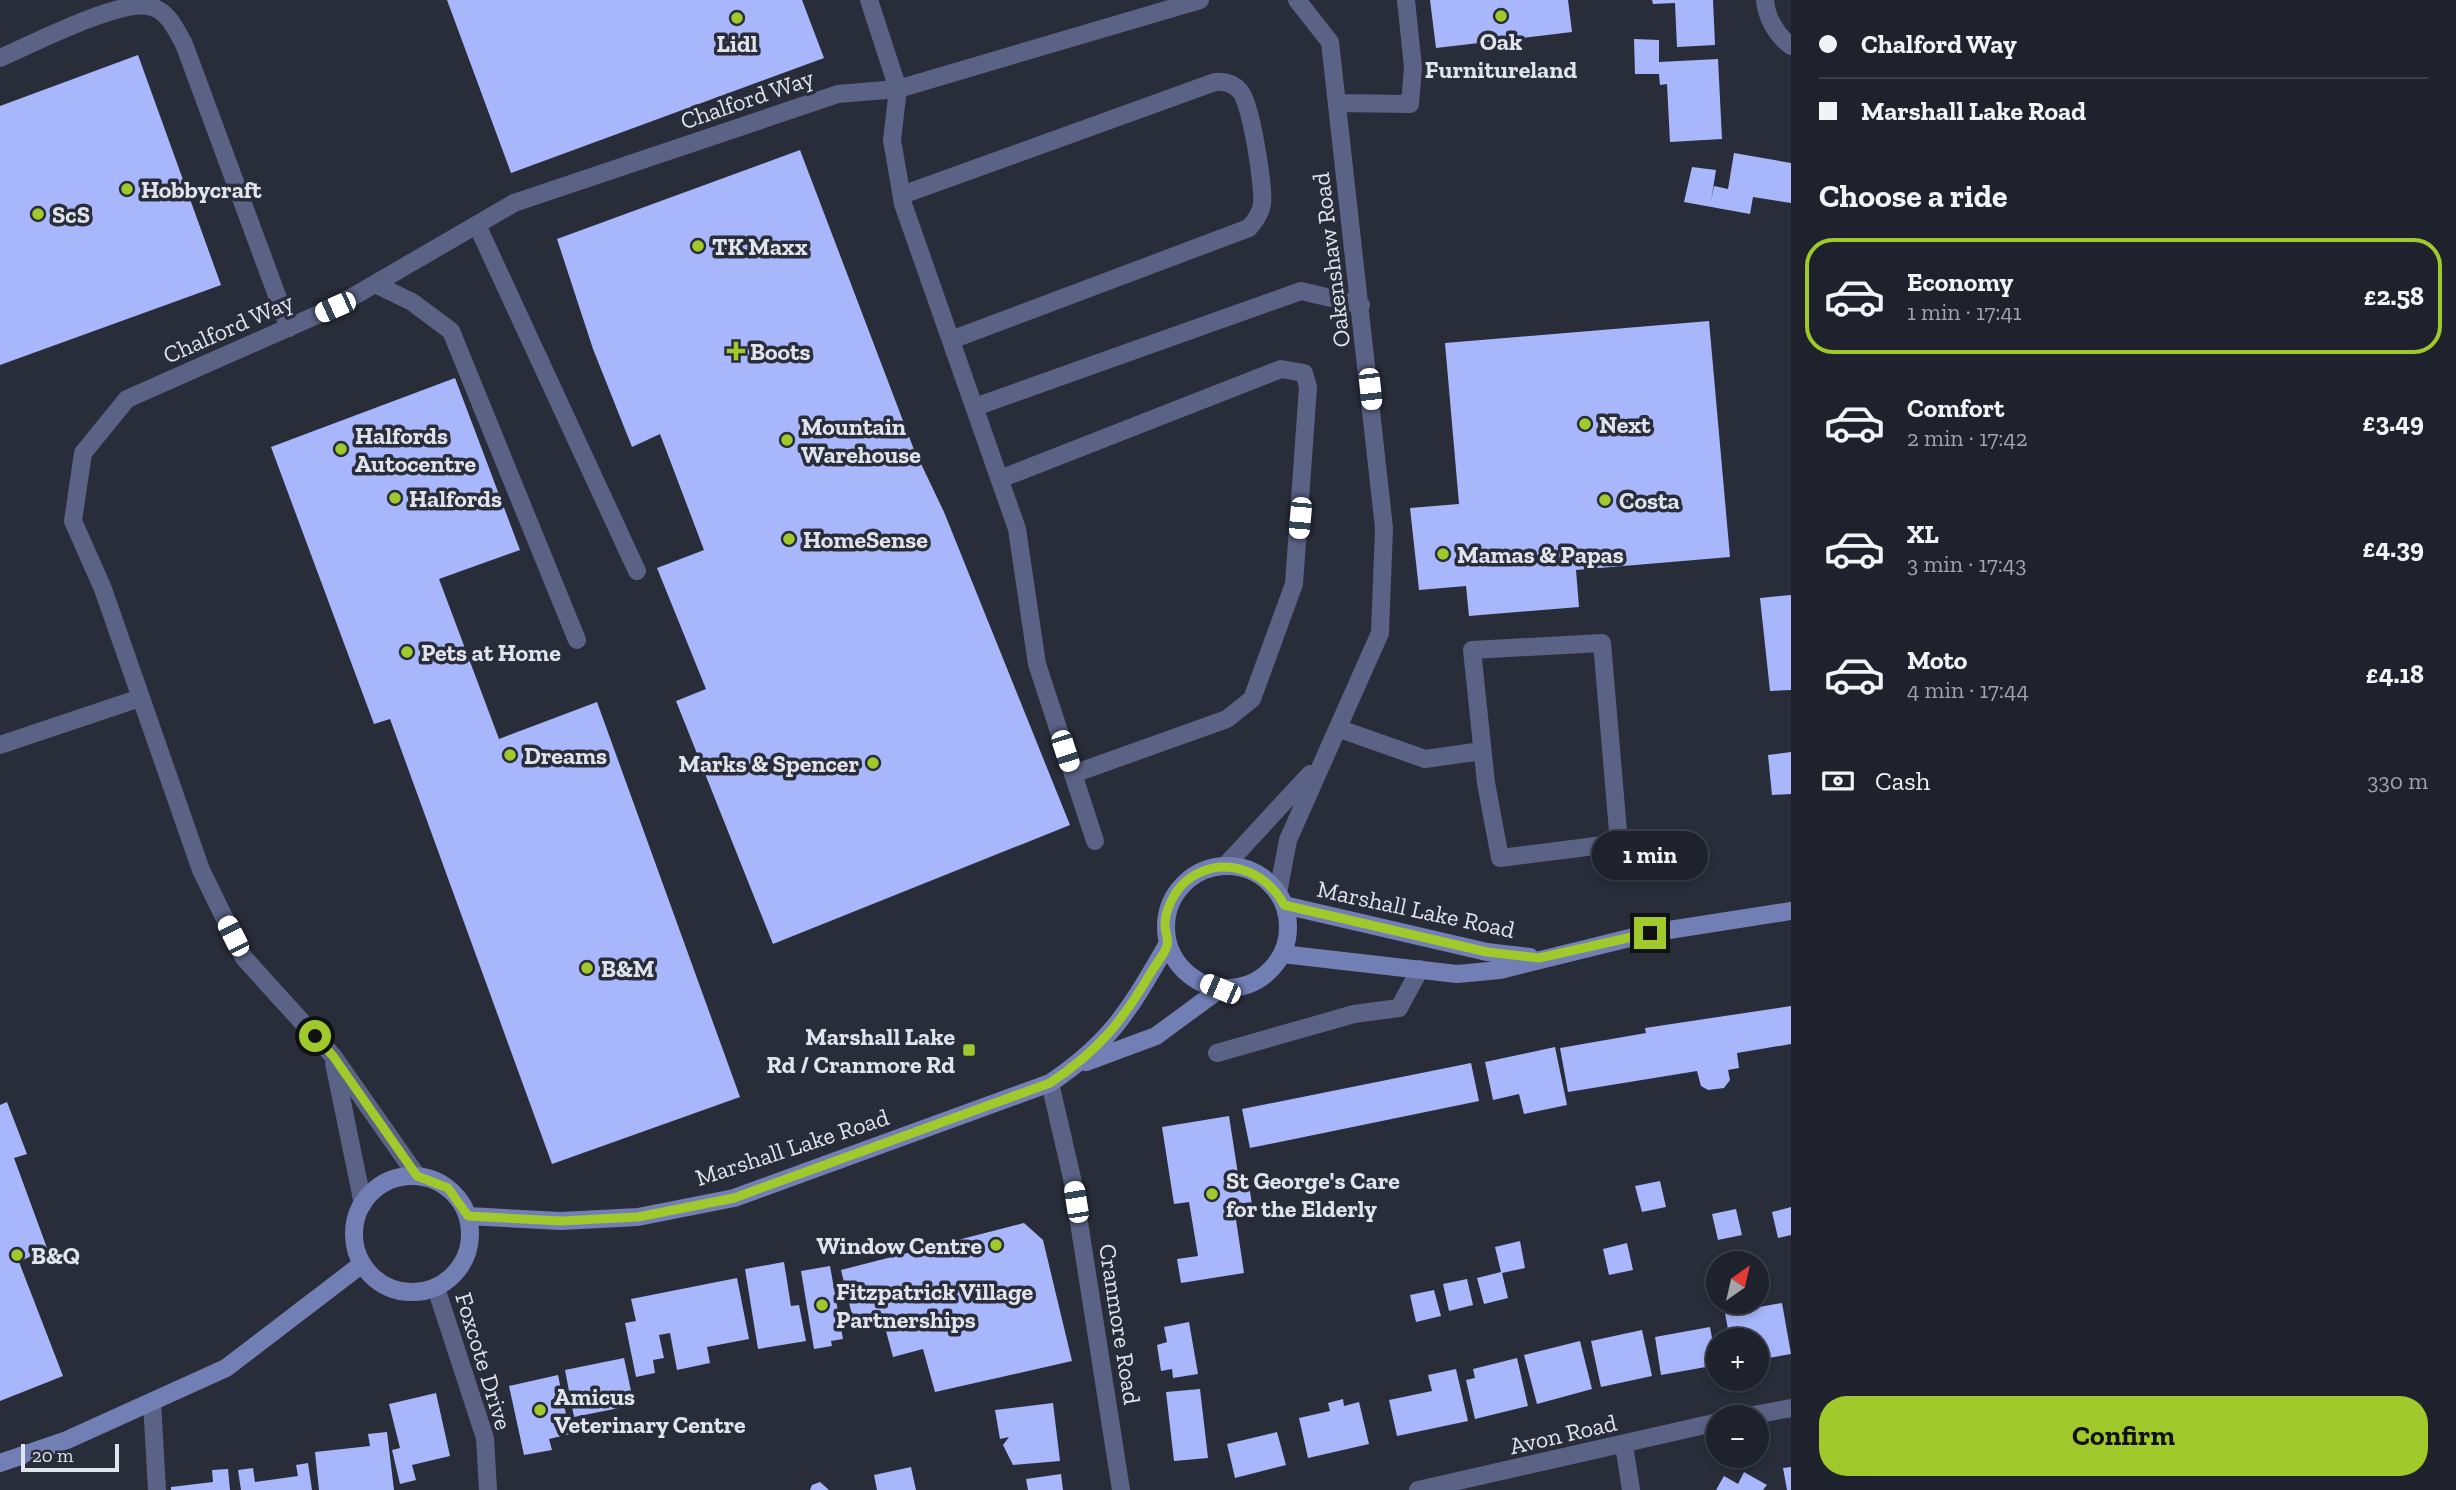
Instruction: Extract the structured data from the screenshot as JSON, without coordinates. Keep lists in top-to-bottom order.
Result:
{
  "streets": {
    "main road": ["Marshall Lake Road"],
    "street": [
      "Chalford Way",
      "Oakenshaw Road",
      "Cranmore Road",
      "Foxcote Drive",
      "Avon Road"
    ]
  },
  "crossings": [
    ["Chalford Way", "Marshall Lake Road"],
    ["Chalford Way", "Foxcote Drive"],
    ["Oakenshaw Road", "Marshall Lake Road"],
    ["Marshall Lake Road", "Cranmore Road"],
    ["Marshall Lake Road", "Foxcote Drive"]
  ],
  "places": {
    "other": [
      "Oak Furnitureland",
      "Lidl",
      "Hobbycraft",
      "ScS",
      "TK Maxx",
      "Next",
      "Mountain Warehouse",
      "Halfords Autocentre",
      "Halfords",
      "Costa",
      "HomeSense",
      "Mamas & Papas",
      "Pets at Home",
      "Dreams",
      "Marks & Spencer",
      "B&M",
      "St George's Care for the Elderly",
      "Window Centre",
      "B&Q",
      "Fitzpatrick Village Partnerships",
      "Amicus Veterinary Centre"
    ],
    "health": ["Boots"],
    "transit": ["Marshall Lake Rd / Cranmore Rd"]
  },
  "scale_bar": "20 m",
  "north": "top right",
  "page": {
    "banner": ["Chalford Way", "Marshall Lake Road"],
    "heading": "Choose a ride",
    "list": [
      {
        "name": "Economy",
        "note": "1 min · 17:41",
        "value": "£2.58"
      },
      {
        "name": "Comfort",
        "note": "2 min · 17:42",
        "value": "£3.49"
      },
      {
        "name": "XL",
        "note": "3 min · 17:43",
        "value": "£4.39"
      },
      {
        "name": "Moto",
        "note": "4 min · 17:44",
        "value": "£4.18"
      }
    ],
    "pay": ["Cash", "330 m"],
    "bubble": "1 min",
    "map_buttons": ["+", "−"],
    "buttons": "Confirm",
    "scale": "20 m"
  }
}
